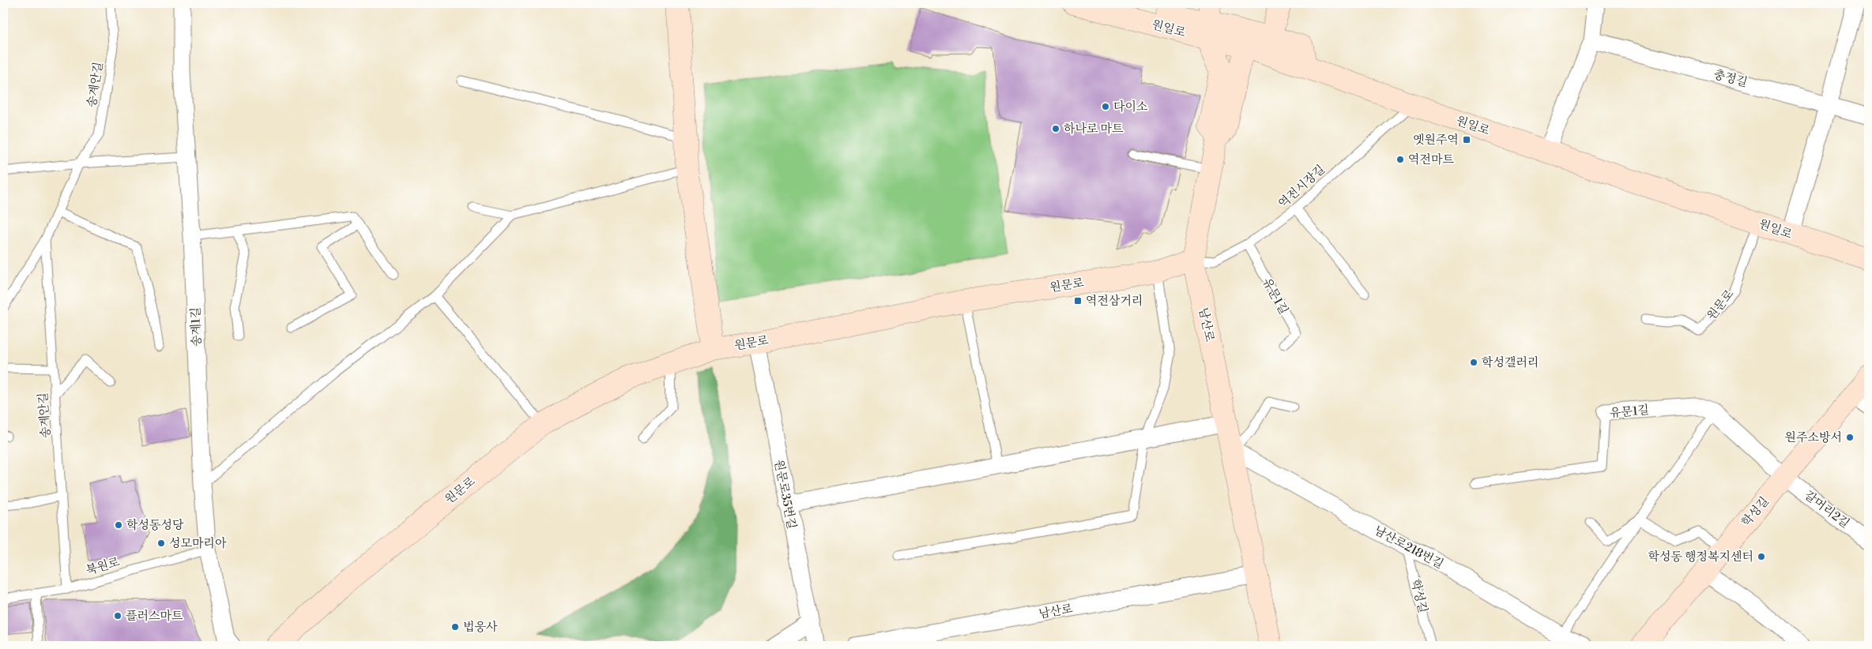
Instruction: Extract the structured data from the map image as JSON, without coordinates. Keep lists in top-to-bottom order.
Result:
{
  "streets": {
    "main road": [
      "원일로",
      "원문로",
      "남산로",
      "학성길"
    ],
    "street": [
      "충정길",
      "유문1길",
      "송계1길",
      "원문로35번길",
      "갈머리2길",
      "남산로218번길"
    ],
    "lane": ["송계안길", "역전시장길", "북원로"]
  },
  "crossings": [
    ["원일로", "역전시장길"],
    ["원일로", "원문로"],
    ["송계안길", "북원로"],
    ["역전시장길", "원문로"],
    ["역전시장길", "유문1길"],
    ["역전시장길", "남산로"],
    ["원문로", "남산로"],
    ["원문로", "원문로35번길"],
    ["유문1길", "갈머리2길"],
    ["유문1길", "학성길"],
    ["남산로", "남산로218번길"],
    ["송계1길", "북원로"],
    ["갈머리2길", "학성길"],
    ["학성길", "남산로218번길"]
  ],
  "places": {
    "other": [
      "다이소",
      "하나로 마트",
      "역전마트",
      "학성갤러리",
      "원주소방서",
      "학성동성당",
      "성모마리아",
      "학성동 행정복지센터",
      "플러스마트",
      "법웅사"
    ],
    "transit": ["옛원주역", "역전삼거리"]
  }
}
